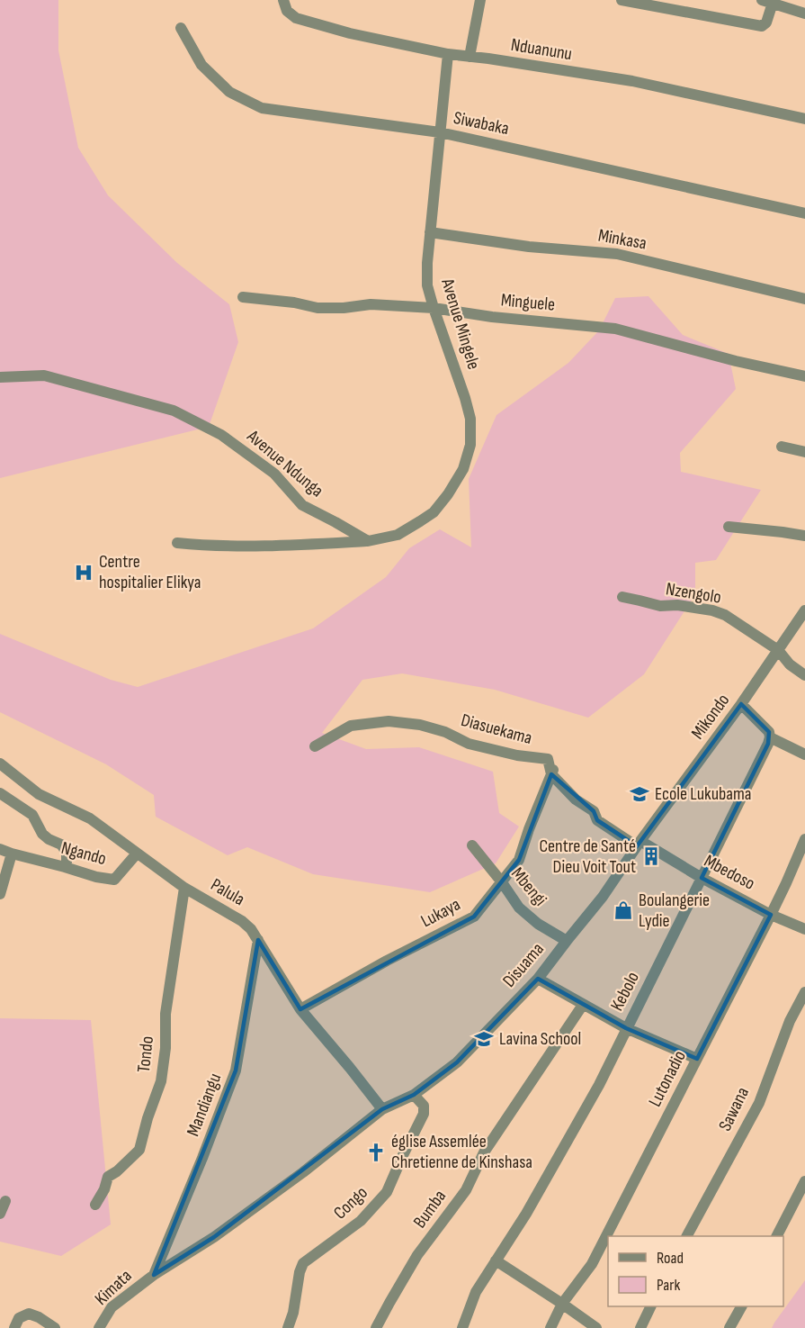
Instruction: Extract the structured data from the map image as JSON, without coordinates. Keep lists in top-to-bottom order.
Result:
{
  "streets": {
    "street": [
      "Nduanunu",
      "Siwabaka",
      "Minkasa",
      "Minguele",
      "Avenue Mingele",
      "Avenue Ndunga",
      "Nzengolo",
      "Mikondo",
      "Diasuekama",
      "Ngando",
      "Mbedoso",
      "Mbengi",
      "Palula",
      "Lukaya",
      "Disuama",
      "Kebolo",
      "Tondo",
      "Lutonadio",
      "Mandiangu",
      "Sawana",
      "Congo",
      "Bumba",
      "Kimata"
    ]
  },
  "crossings": [
    ["Nduanunu", "Avenue Mingele"],
    ["Siwabaka", "Avenue Mingele"],
    ["Minkasa", "Avenue Mingele"],
    ["Minguele", "Avenue Mingele"],
    ["Avenue Mingele", "Avenue Ndunga"],
    ["Nzengolo", "Mikondo"],
    ["Mikondo", "Diasuekama"],
    ["Mikondo", "Mbedoso"],
    ["Mikondo", "Disuama"],
    ["Diasuekama", "Mbedoso"],
    ["Diasuekama", "Lukaya"],
    ["Diasuekama", "Disuama"],
    ["Ngando", "Palula"],
    ["Mbedoso", "Disuama"],
    ["Mbedoso", "Kebolo"],
    ["Mbedoso", "Lutonadio"],
    ["Mbengi", "Lukaya"],
    ["Mbengi", "Disuama"],
    ["Palula", "Lukaya"],
    ["Palula", "Disuama"],
    ["Palula", "Tondo"],
    ["Palula", "Mandiangu"],
    ["Palula", "Kimata"],
    ["Disuama", "Congo"],
    ["Disuama", "Kimata"],
    ["Mandiangu", "Kimata"]
  ],
  "places": {
    "hospital": ["Centre hospitalier Elikya"],
    "school or university": ["Ecole Lukubama", "Lavina School"],
    "building": ["Centre de Santé Dieu Voit Tout"],
    "shop": ["Boulangerie Lydie"],
    "church": ["église Assemlée Chretienne de Kinshasa"]
  },
  "legend": ["Road", "Park"]
}
